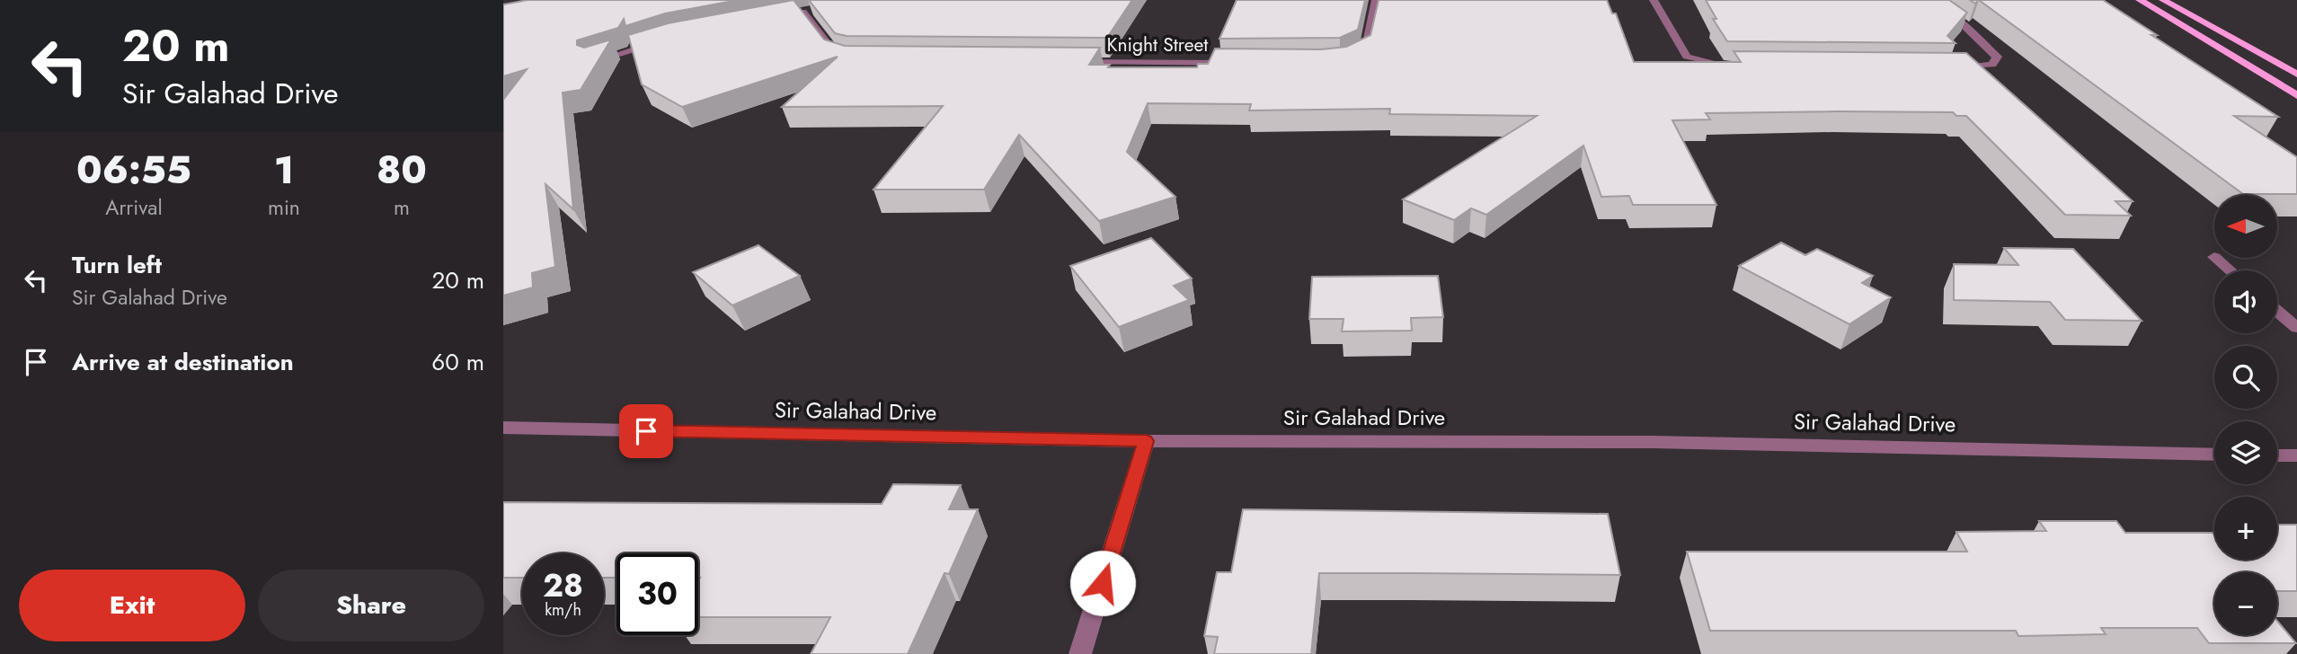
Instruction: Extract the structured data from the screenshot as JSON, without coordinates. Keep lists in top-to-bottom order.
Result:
{
  "streets": {
    "street": ["Knight Street", "Sir Galahad Drive"]
  },
  "north": "left",
  "page": {
    "turn": ["20 m", "Sir Galahad Drive"],
    "eta": [
      "06:55",
      "Arrival",
      "1",
      "min",
      "80",
      "m"
    ],
    "map_buttons": ["+", "−"],
    "list": [
      {
        "name": "Turn left",
        "note": "Sir Galahad Drive",
        "value": "20 m"
      },
      {
        "name": "Arrive at destination",
        "value": "60 m"
      }
    ],
    "speed": "28 km/h",
    "limit": "30",
    "buttons": ["Exit", "Share"]
  }
}
